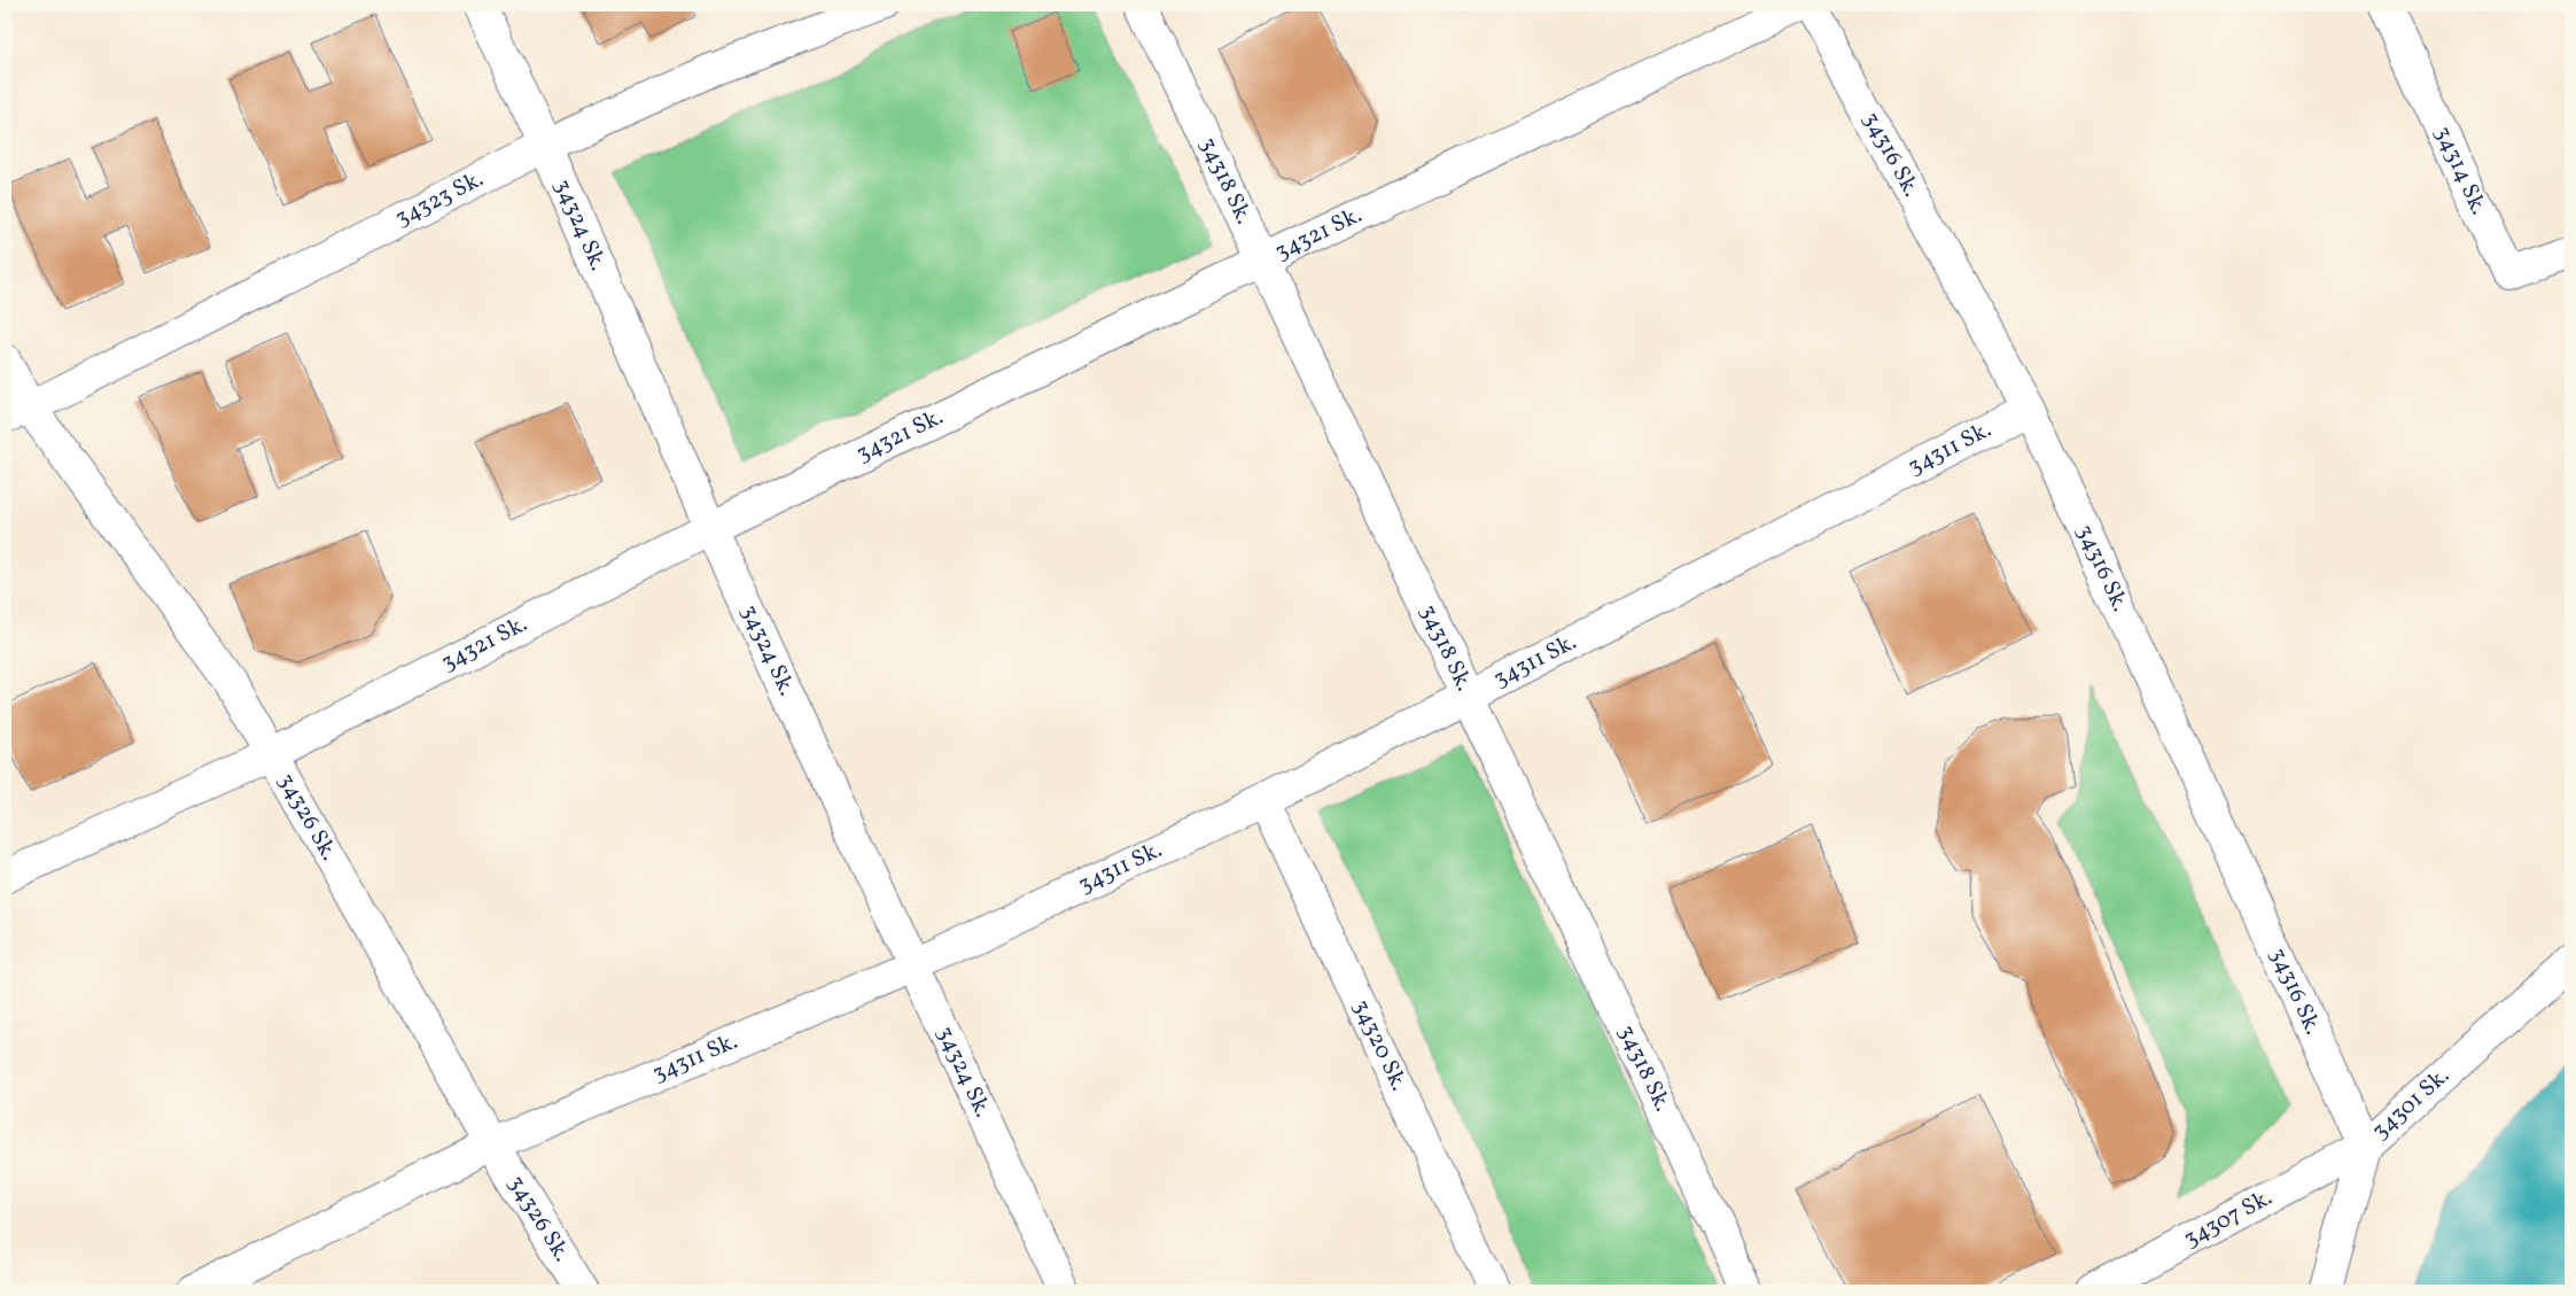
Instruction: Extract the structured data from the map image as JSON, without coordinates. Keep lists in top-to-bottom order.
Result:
{
  "streets": {
    "street": [
      "34316 Sk.",
      "34314 Sk.",
      "34318 Sk.",
      "34323 Sk.",
      "34324 Sk.",
      "34321 Sk.",
      "34311 Sk.",
      "34326 Sk.",
      "34320 Sk.",
      "34301 Sk.",
      "34307 Sk."
    ]
  },
  "crossings": [
    ["34316 Sk.", "34311 Sk."],
    ["34316 Sk.", "34301 Sk."],
    ["34316 Sk.", "34307 Sk."],
    ["34318 Sk.", "34321 Sk."],
    ["34318 Sk.", "34311 Sk."],
    ["34323 Sk.", "34324 Sk."],
    ["34323 Sk.", "34326 Sk."],
    ["34324 Sk.", "34321 Sk."],
    ["34324 Sk.", "34311 Sk."],
    ["34321 Sk.", "34326 Sk."],
    ["34311 Sk.", "34326 Sk."],
    ["34311 Sk.", "34320 Sk."],
    ["34301 Sk.", "34307 Sk."]
  ]
}
